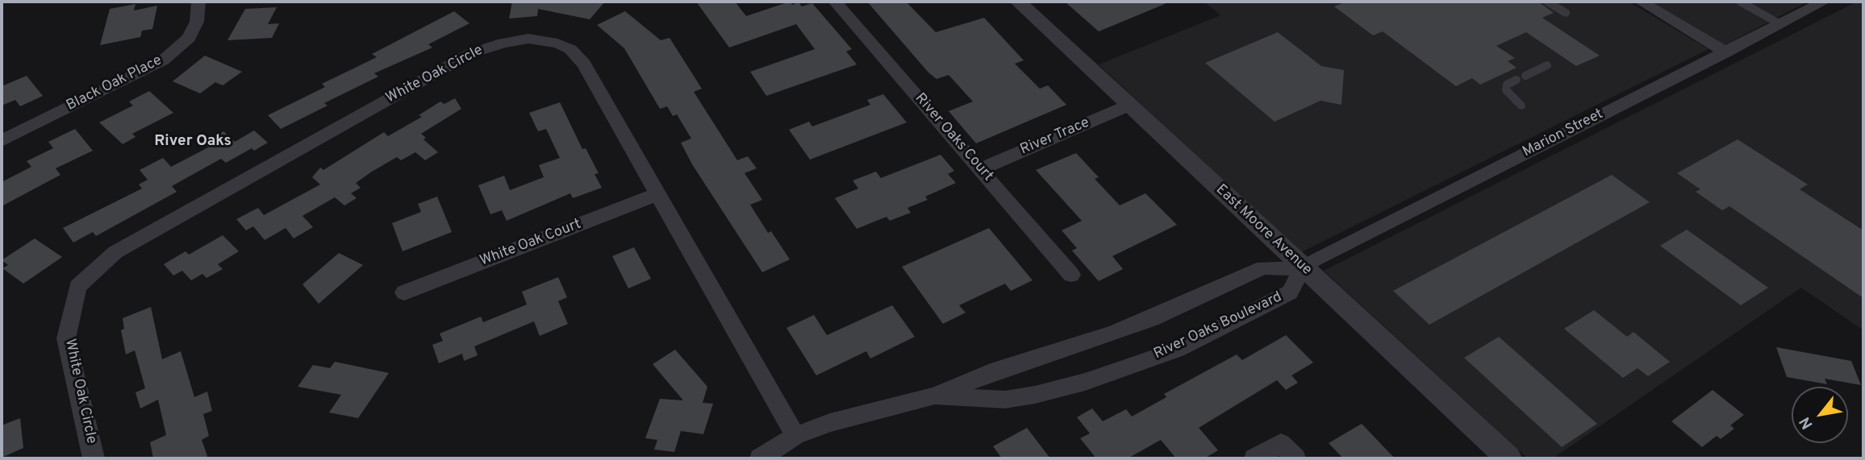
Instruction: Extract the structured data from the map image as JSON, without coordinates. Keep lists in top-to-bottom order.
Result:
{
  "streets": {
    "street": [
      "White Oak Circle",
      "Black Oak Place",
      "Marion Street",
      "River Trace",
      "River Oaks Court",
      "East Moore Avenue",
      "White Oak Court",
      "River Oaks Boulevard"
    ]
  },
  "crossings": [
    ["White Oak Circle", "White Oak Court"],
    ["White Oak Circle", "River Oaks Boulevard"],
    ["Marion Street", "East Moore Avenue"],
    ["Marion Street", "River Oaks Boulevard"],
    ["River Trace", "River Oaks Court"],
    ["River Trace", "East Moore Avenue"],
    ["East Moore Avenue", "River Oaks Boulevard"]
  ],
  "districts": ["River Oaks"],
  "north": "bottom left"
}
